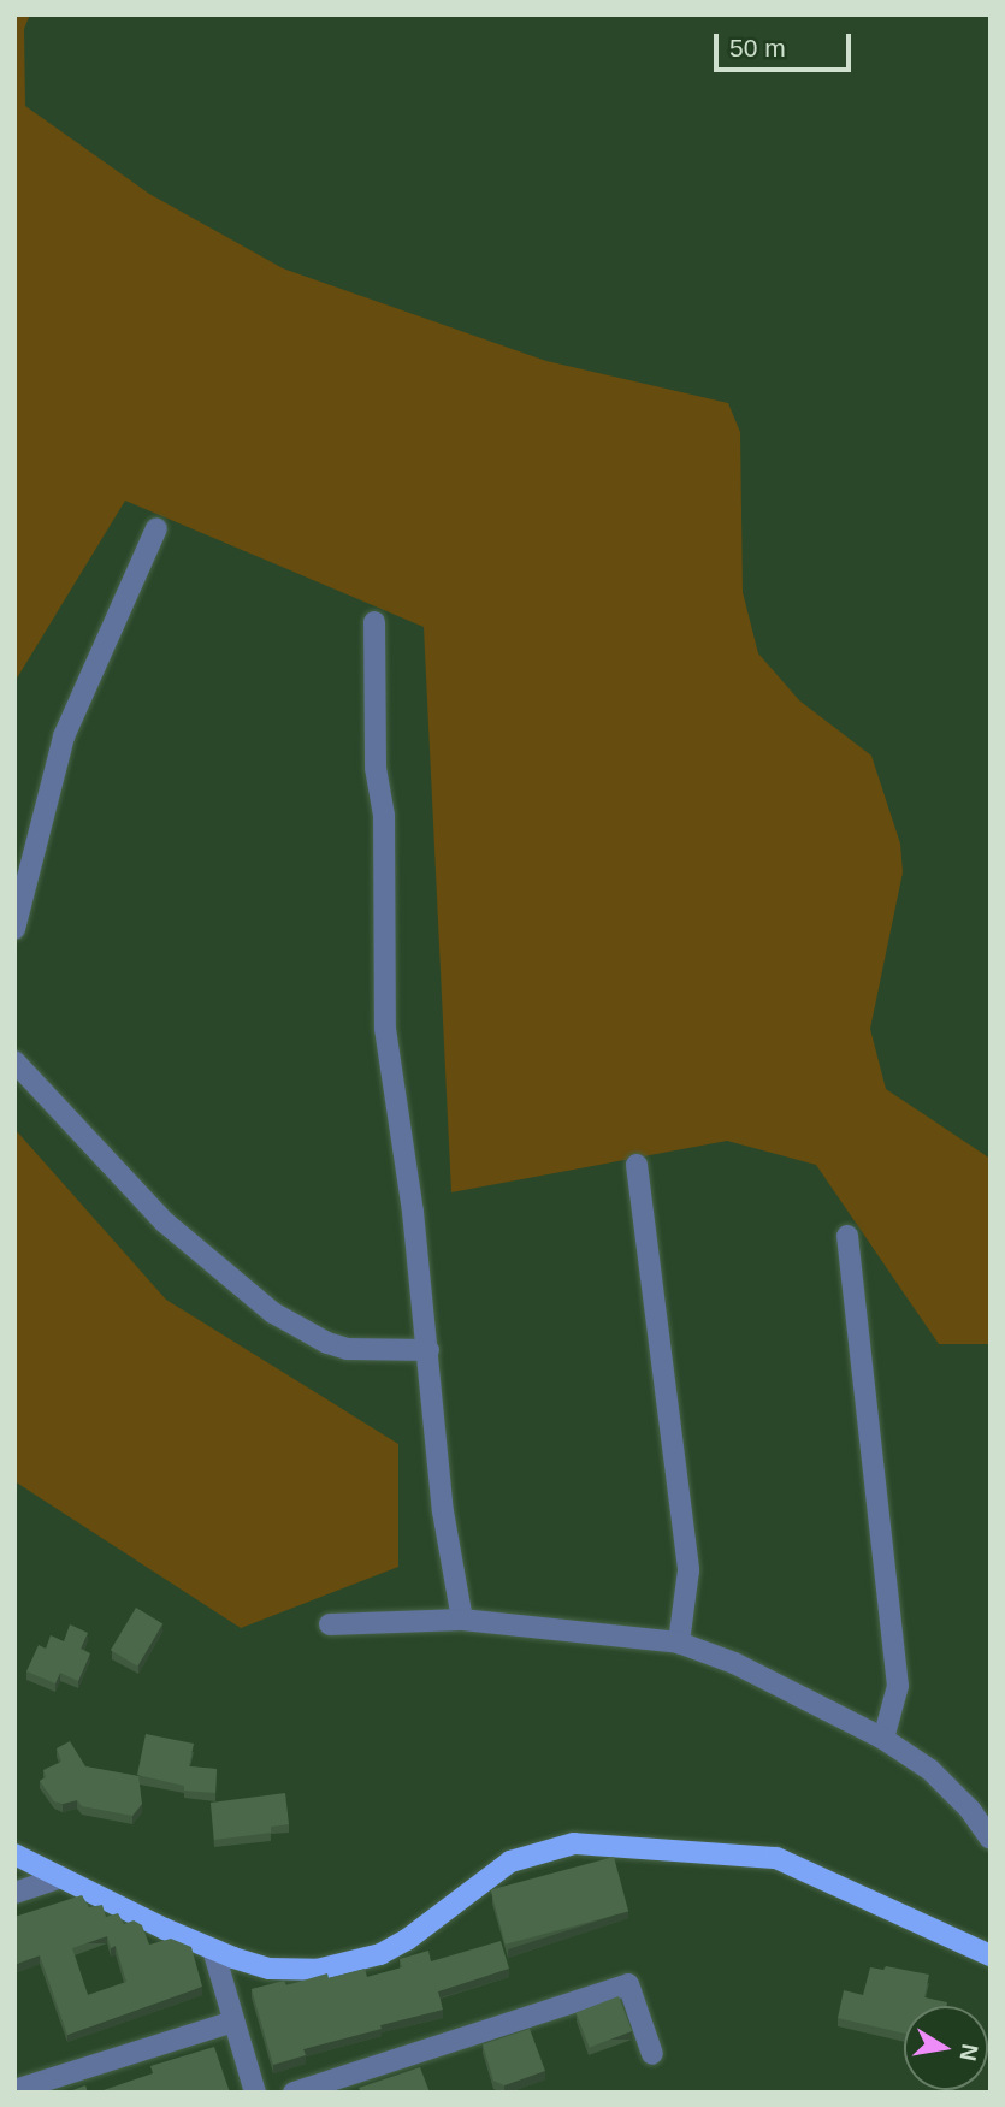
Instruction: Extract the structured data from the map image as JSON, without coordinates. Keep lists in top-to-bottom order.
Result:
{
  "scale_bar": "50 m",
  "north": "right"
}
